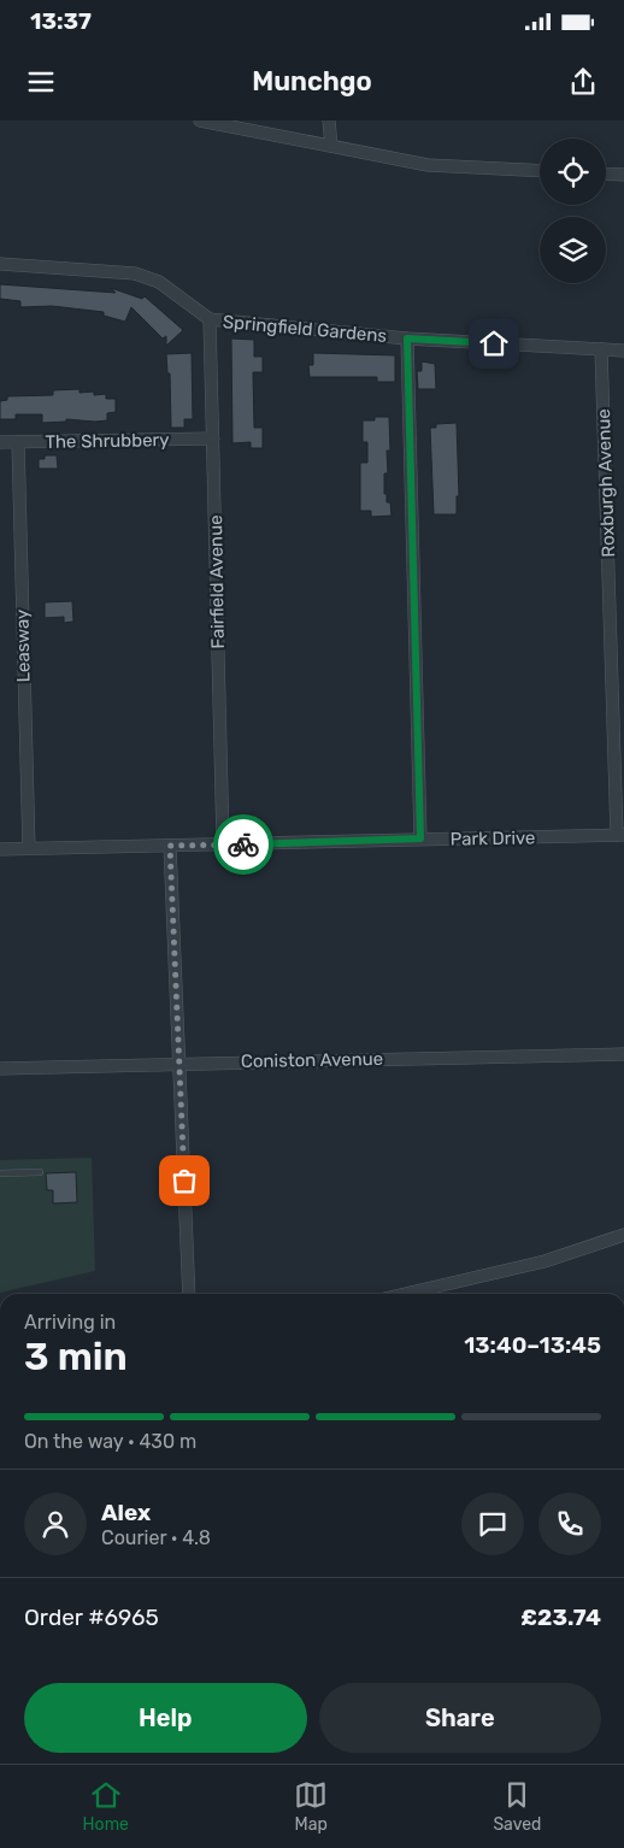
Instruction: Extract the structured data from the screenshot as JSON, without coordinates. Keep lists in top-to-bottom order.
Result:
{
  "streets": {
    "street": [
      "Springfield Gardens",
      "The Shrubbery",
      "Roxburgh Avenue",
      "Fairfield Avenue",
      "Leasway",
      "Park Drive",
      "Coniston Avenue"
    ]
  },
  "crossings": [
    ["Springfield Gardens", "Roxburgh Avenue"],
    ["Springfield Gardens", "Fairfield Avenue"],
    ["The Shrubbery", "Fairfield Avenue"],
    ["The Shrubbery", "Leasway"],
    ["Roxburgh Avenue", "Park Drive"],
    ["Fairfield Avenue", "Park Drive"],
    ["Leasway", "Park Drive"]
  ],
  "page": {
    "status": "13:37",
    "header": "Munchgo",
    "heading": ["3 min", "Arriving in", "13:40–13:45"],
    "panel": [
      "Alex",
      "Courier · 4.8",
      "Order #6965",
      "£23.74"
    ],
    "bar": "On the way · 430 m",
    "buttons": ["Help", "Share"],
    "tabs": ["Home", "Map", "Saved"]
  }
}
